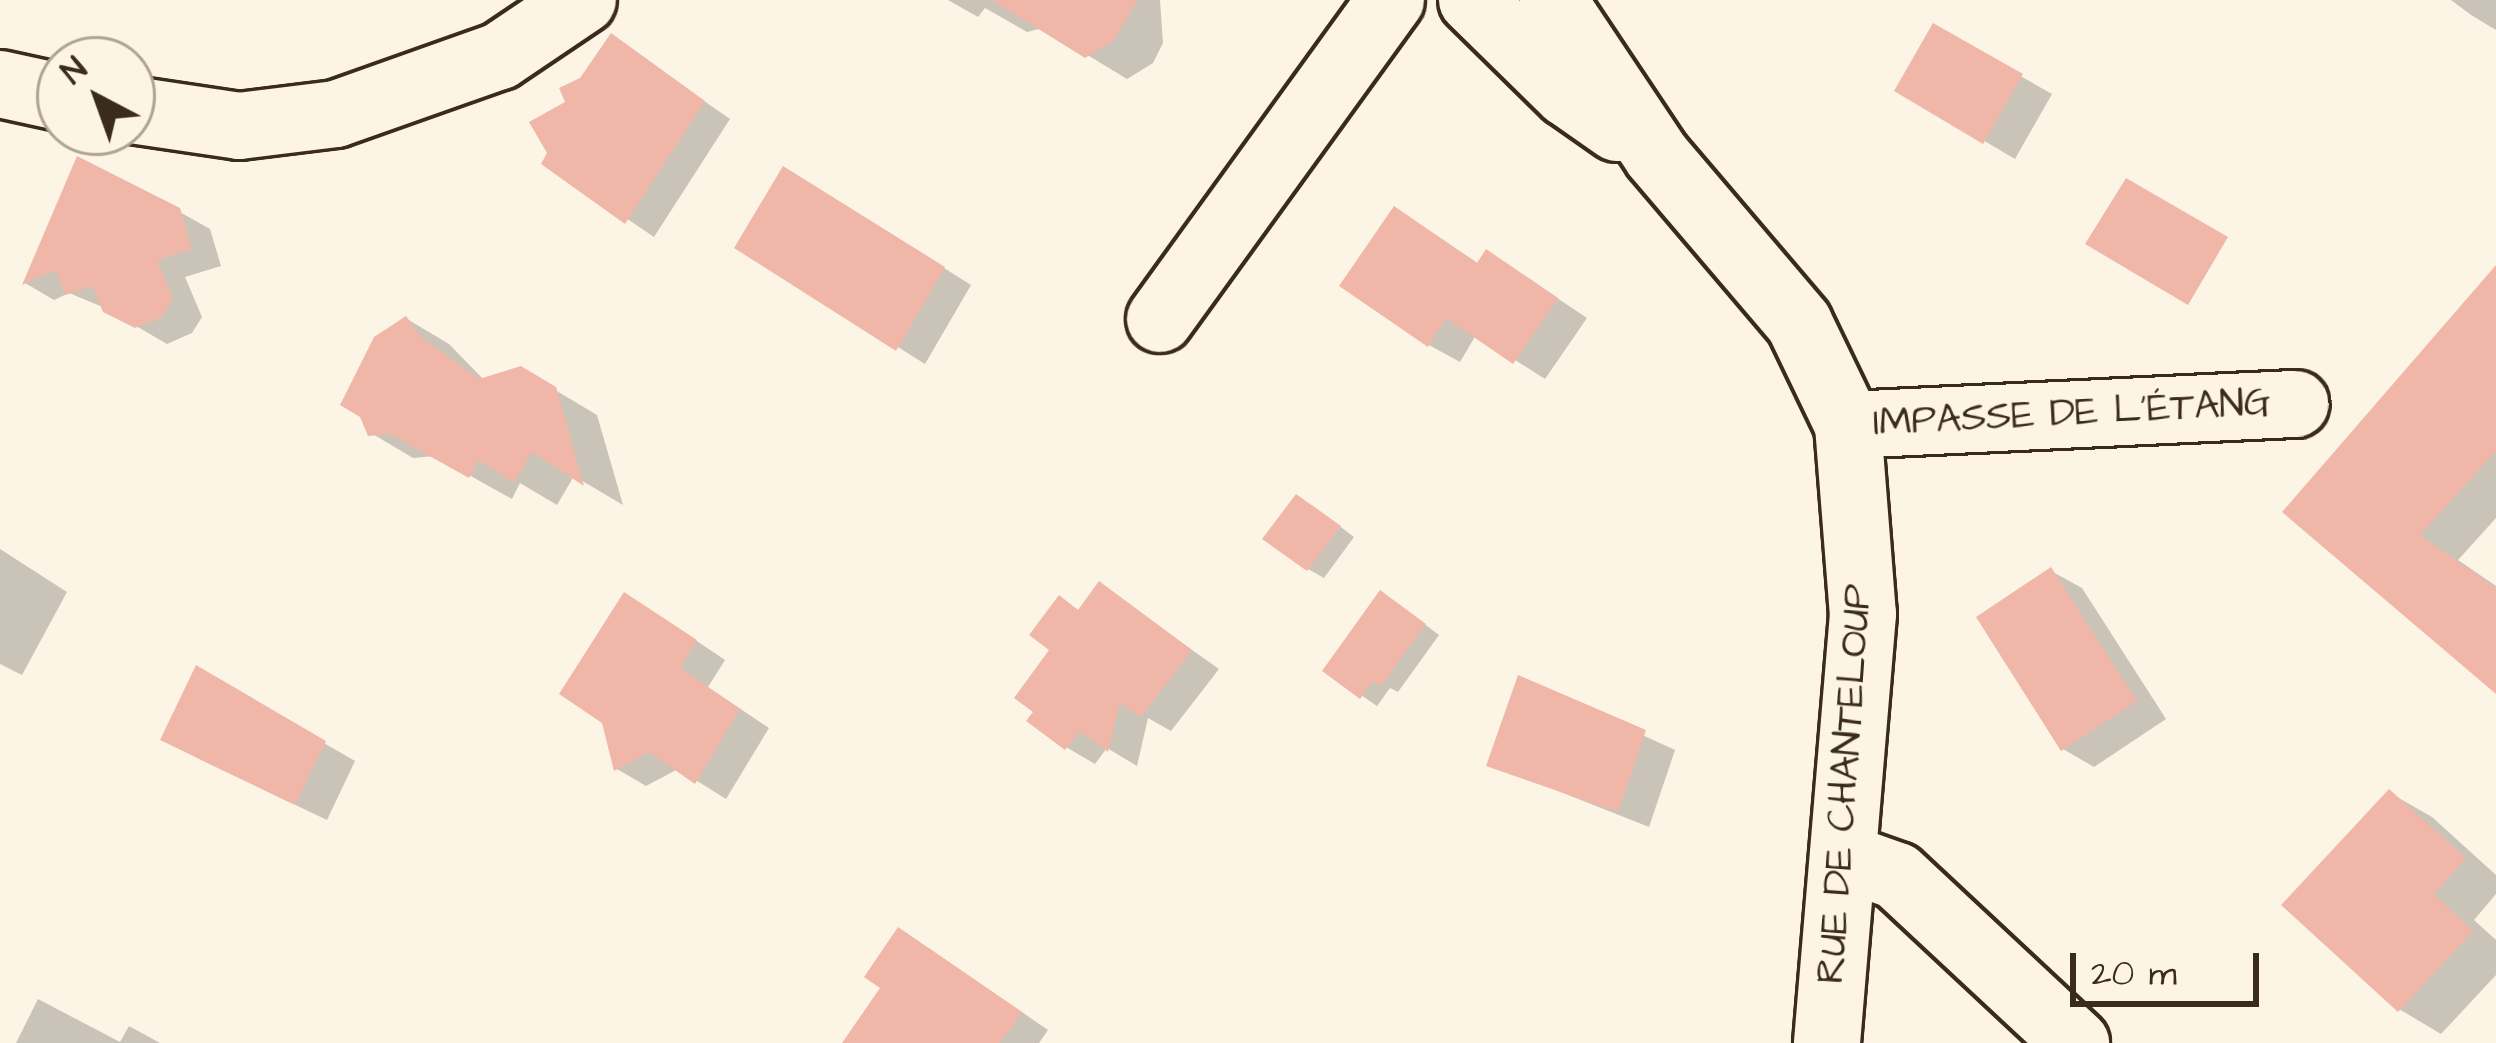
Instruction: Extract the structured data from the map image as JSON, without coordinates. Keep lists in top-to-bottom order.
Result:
{
  "streets": {
    "street": ["IMPASSE DE L'ÉTANG", "RUE DE CHANTELOUP"]
  },
  "crossings": [
    ["IMPASSE DE L'ÉTANG", "RUE DE CHANTELOUP"]
  ],
  "scale_bar": "20 m",
  "north": "top left"
}
